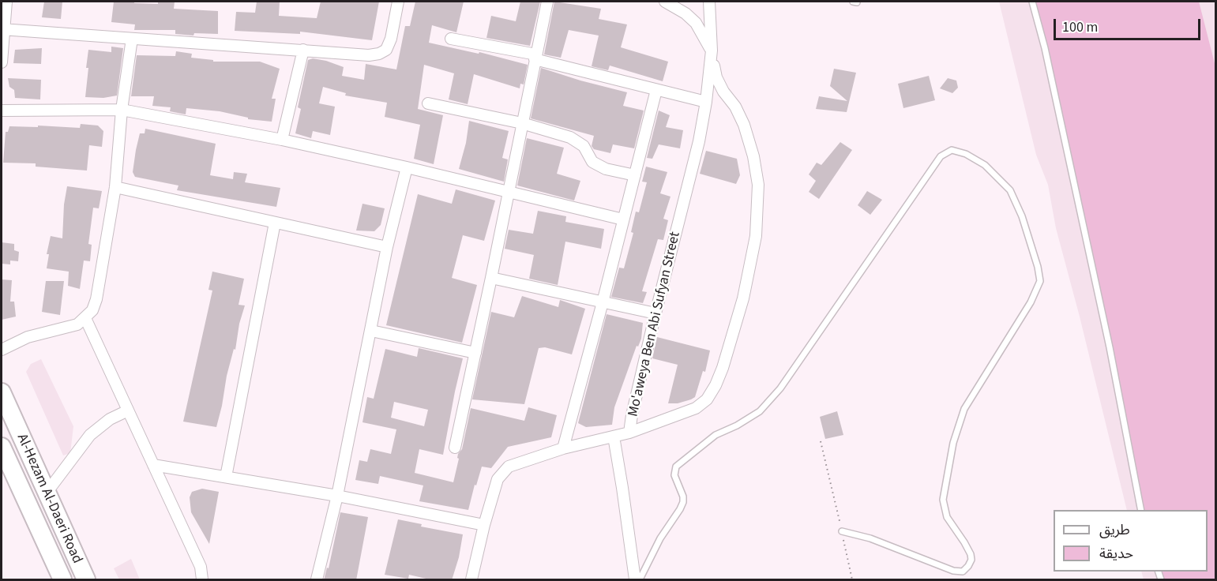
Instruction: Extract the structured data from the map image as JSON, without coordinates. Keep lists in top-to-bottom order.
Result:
{
  "streets": {
    "main road": ["Al-Hezam Al-Daeri Road"],
    "street": ["Mo'aweya Ben Abi Sufyan Street"]
  },
  "legend": ["طريق", "حديقة"],
  "scale_bar": "100 m"
}
